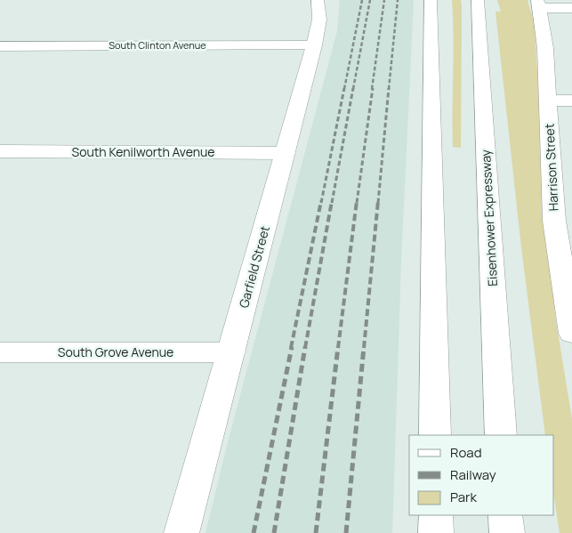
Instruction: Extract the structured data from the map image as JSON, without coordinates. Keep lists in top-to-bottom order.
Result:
{
  "streets": {
    "main road": [
      "South Clinton Avenue",
      "South Kenilworth Avenue",
      "Harrison Street",
      "Eisenhower Expressway",
      "Garfield Street",
      "South Grove Avenue"
    ]
  },
  "crossings": [
    ["South Clinton Avenue", "Garfield Street"],
    ["South Kenilworth Avenue", "Garfield Street"],
    ["Garfield Street", "South Grove Avenue"]
  ],
  "legend": ["Road", "Railway", "Park"]
}
